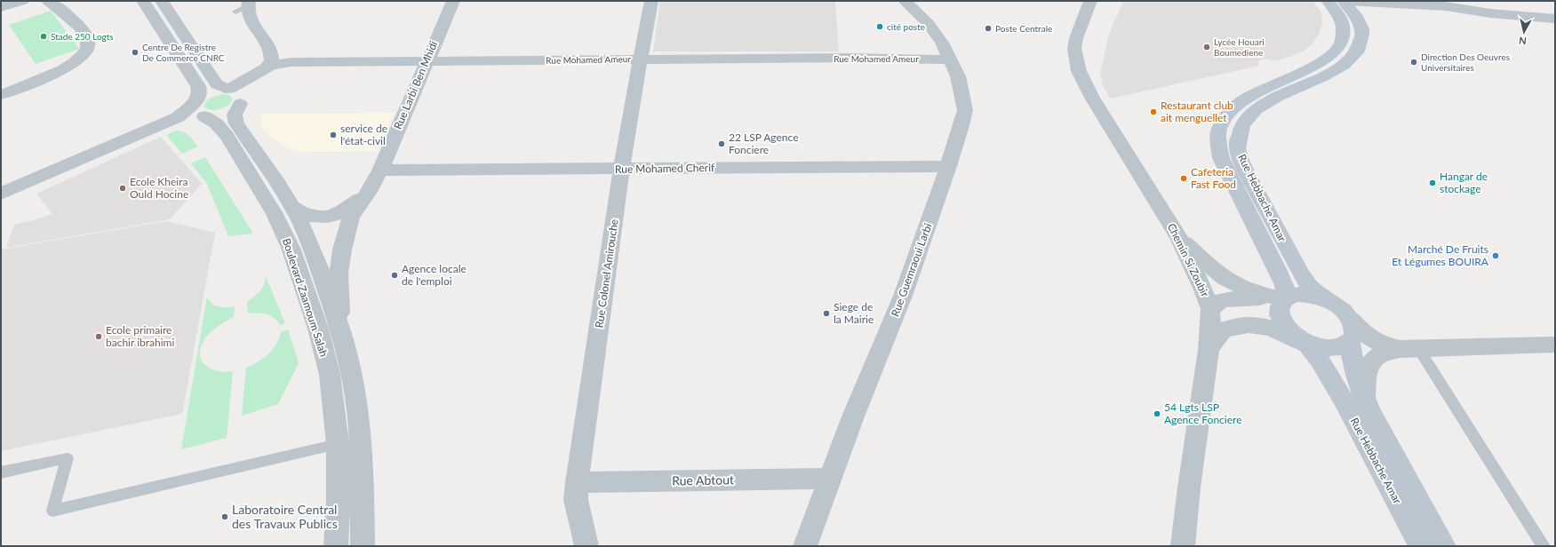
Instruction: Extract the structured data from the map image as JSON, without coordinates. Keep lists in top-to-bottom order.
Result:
{
  "streets": {
    "main road": ["Rue Hebbache Amar"],
    "street": [
      "Rue Mohamed Ameur",
      "Rue Larbi Ben Mhidi",
      "Rue Mohamed Cherif",
      "Chemin Si Zoubir",
      "Rue Guemraoui Larbi",
      "Rue Colonel Amirouche",
      "Boulevard Zaamoum Salah",
      "Rue Abtout"
    ]
  },
  "crossings": [
    ["Rue Mohamed Ameur", "Rue Larbi Ben Mhidi"],
    ["Rue Mohamed Ameur", "Rue Guemraoui Larbi"],
    ["Rue Mohamed Ameur", "Rue Colonel Amirouche"],
    ["Rue Larbi Ben Mhidi", "Rue Mohamed Cherif"],
    ["Rue Larbi Ben Mhidi", "Boulevard Zaamoum Salah"],
    ["Rue Mohamed Cherif", "Rue Guemraoui Larbi"],
    ["Rue Mohamed Cherif", "Rue Colonel Amirouche"],
    ["Rue Guemraoui Larbi", "Rue Abtout"],
    ["Rue Colonel Amirouche", "Rue Abtout"]
  ],
  "places": [
    "cité poste",
    "Poste Centrale",
    "Stade 250 Logts",
    "Lycée Houari Boumediene",
    "Centre De Registre De Commerce CNRC",
    "Direction Des Oeuvres Universitaires",
    "Restaurant club ait menguellet",
    "service de l'état-civil",
    "22 LSP Agence Fonciere",
    "Cafeteria Fast Food",
    "Hangar de stockage",
    "Ecole Kheira Ould Hocine",
    "Marché De Fruits Et Légumes BOUIRA",
    "Agence locale de l'emploi",
    "Siege de la Mairie",
    "Ecole primaire bachir ibrahimi",
    "54 Lgts LSP Agence Fonciere",
    "Laboratoire Central des Travaux Publics"
  ],
  "north": "bottom"
}
